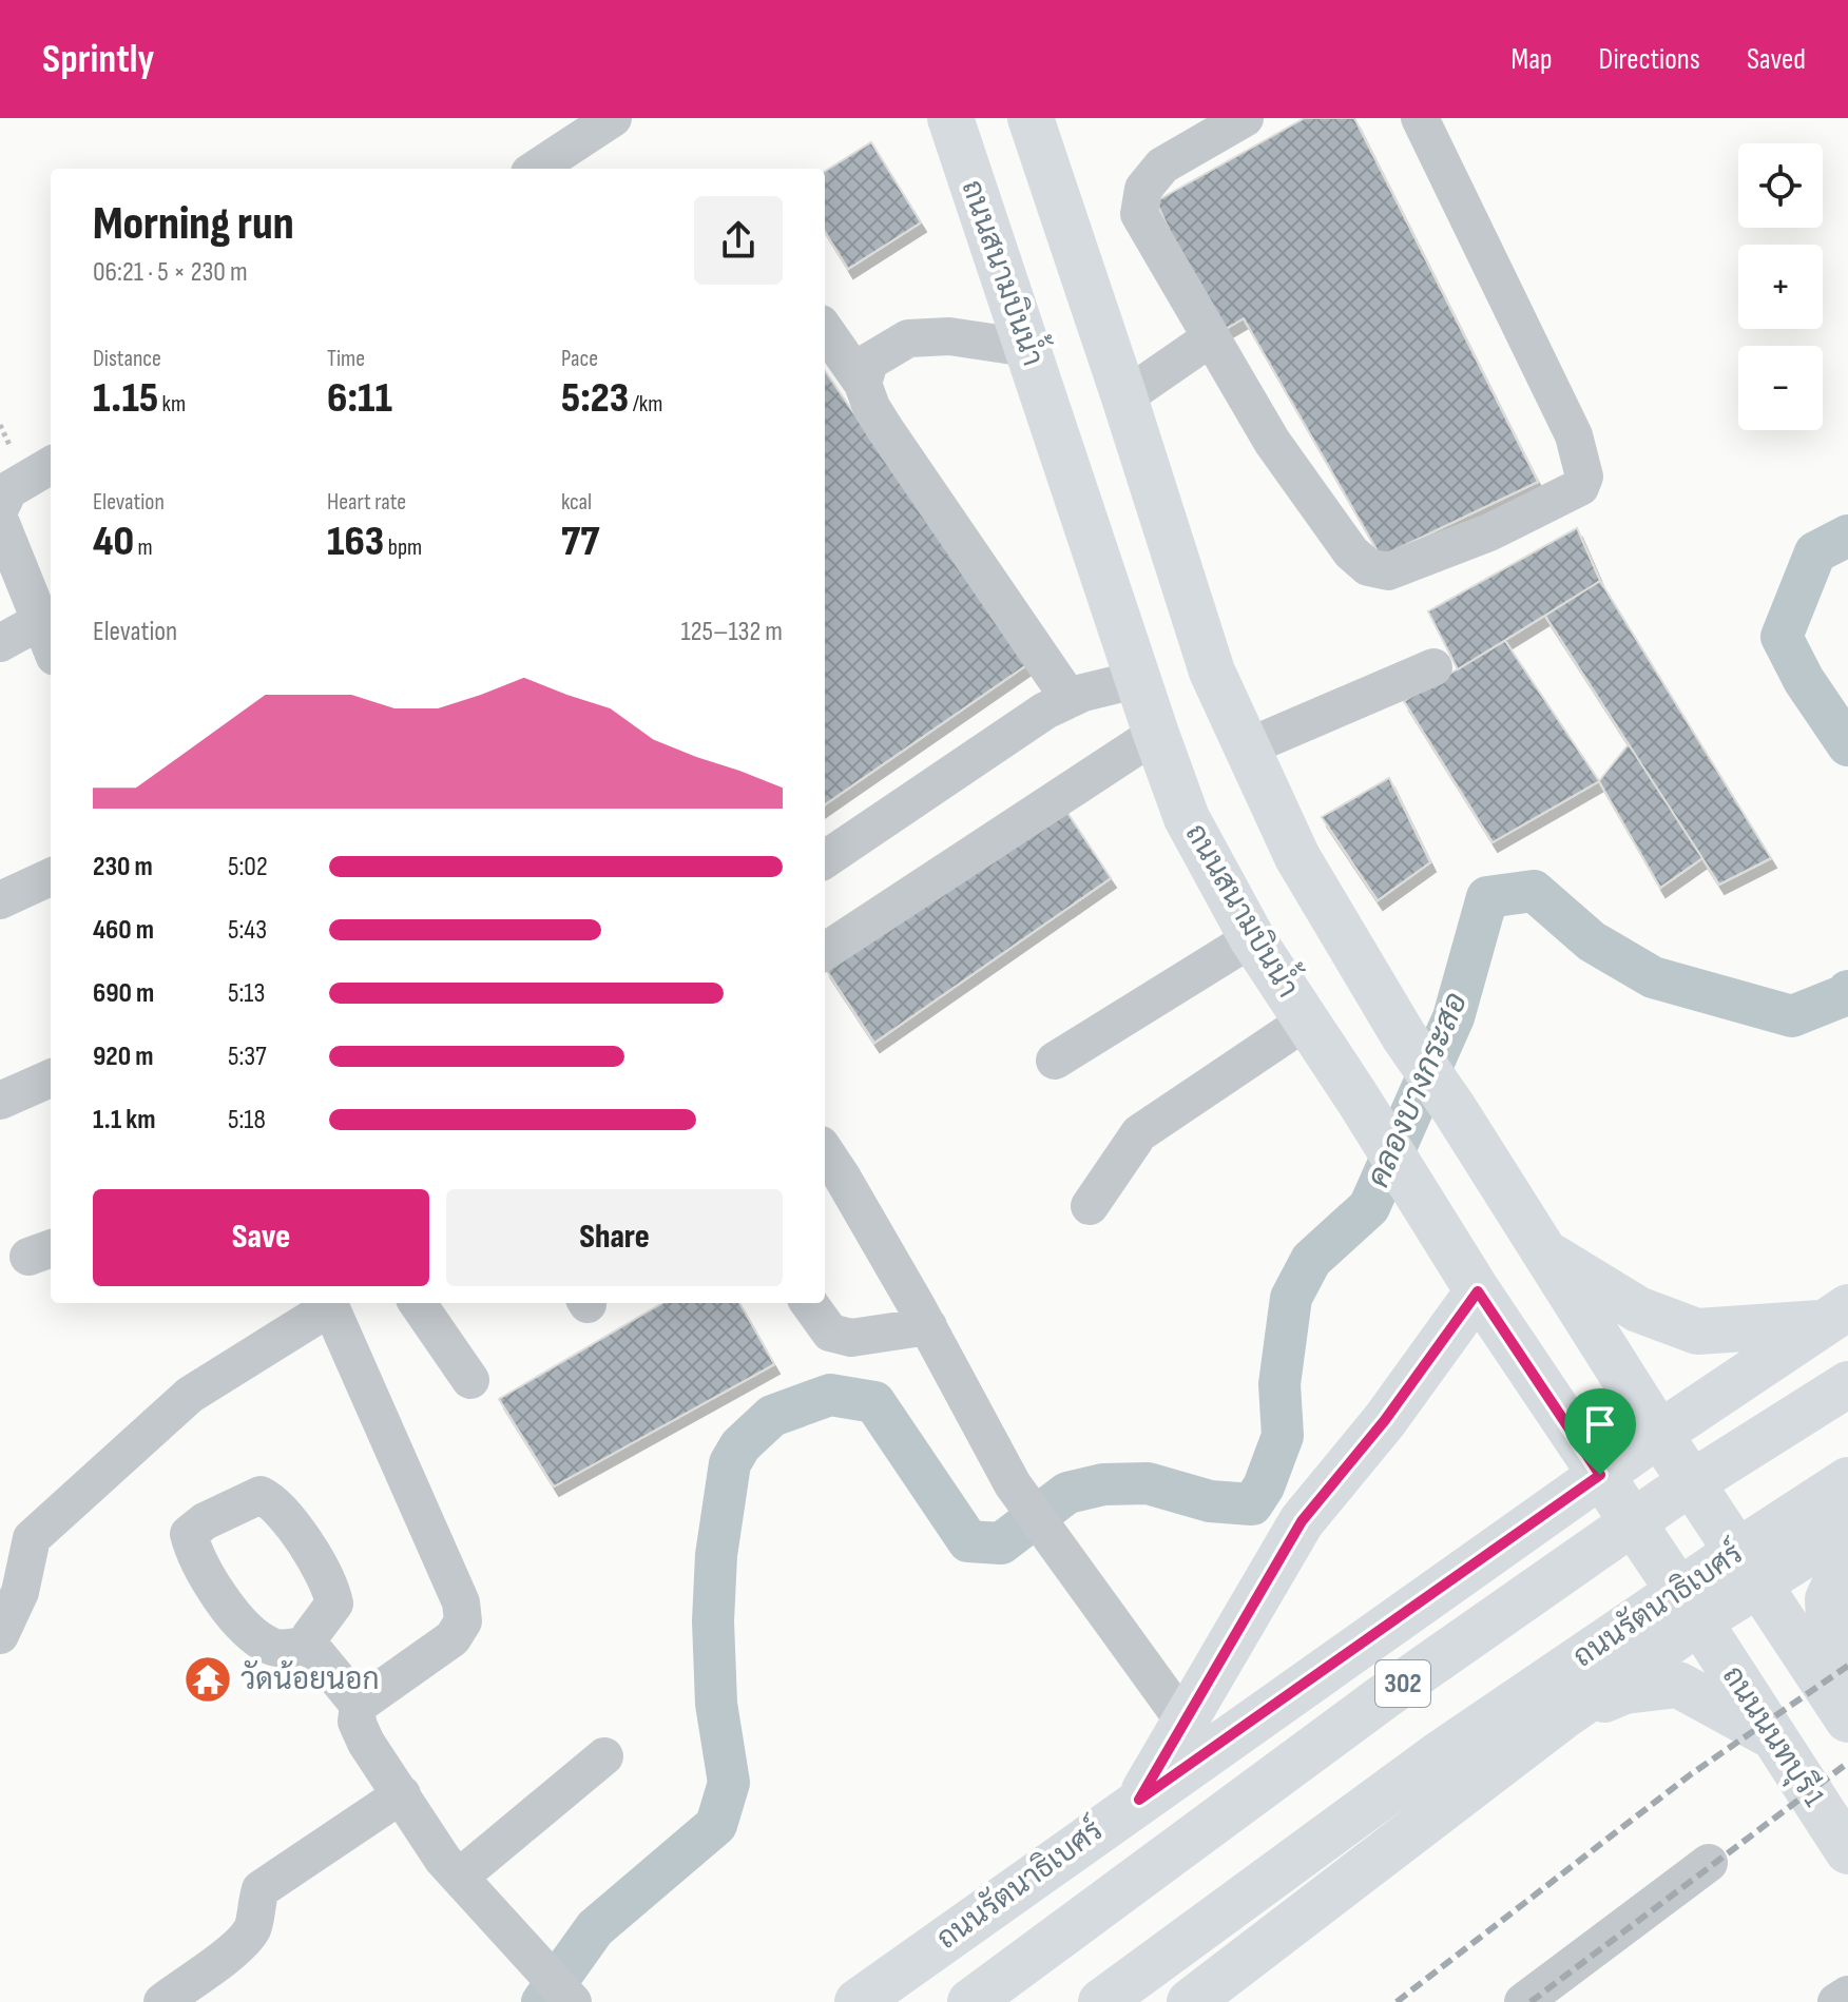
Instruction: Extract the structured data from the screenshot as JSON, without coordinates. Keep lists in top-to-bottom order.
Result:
{
  "streets": {
    "main road": [
      "ถนนสนามบินน้ำ",
      "ถนนรัตนาธิเบศร์",
      "302",
      "ถนนนนทบุรี 1"
    ]
  },
  "crossings": [
    ["ถนนสนามบินน้ำ", "ถนนรัตนาธิเบศร์"],
    ["ถนนสนามบินน้ำ", "ถนนนนทบุรี 1"],
    ["ถนนรัตนาธิเบศร์", "ถนนนนทบุรี 1"]
  ],
  "water": ["คลองบางกระสอ"],
  "places": {
    "temple": ["วัดน้อยนอก"]
  },
  "page": {
    "header": "Sprintly",
    "nav": ["Map", "Directions", "Saved"],
    "map_buttons": ["+", "−"],
    "heading": ["Morning run", "06:21 · 5 × 230 m"],
    "stats": [
      ["Distance", "1.15 km"],
      ["Time", "6:11"],
      ["Pace", "5:23 /km"],
      ["Elevation", "40 m"],
      ["Heart rate", "163 bpm"],
      ["kcal", "77"]
    ],
    "chart": ["Elevation", "125–132 m"],
    "list": [
      {
        "name": "230 m",
        "note": "5:02"
      },
      {
        "name": "460 m",
        "note": "5:43"
      },
      {
        "name": "690 m",
        "note": "5:13"
      },
      {
        "name": "920 m",
        "note": "5:37"
      },
      {
        "name": "1.1 km",
        "note": "5:18"
      }
    ],
    "buttons": ["Save", "Share"]
  }
}
